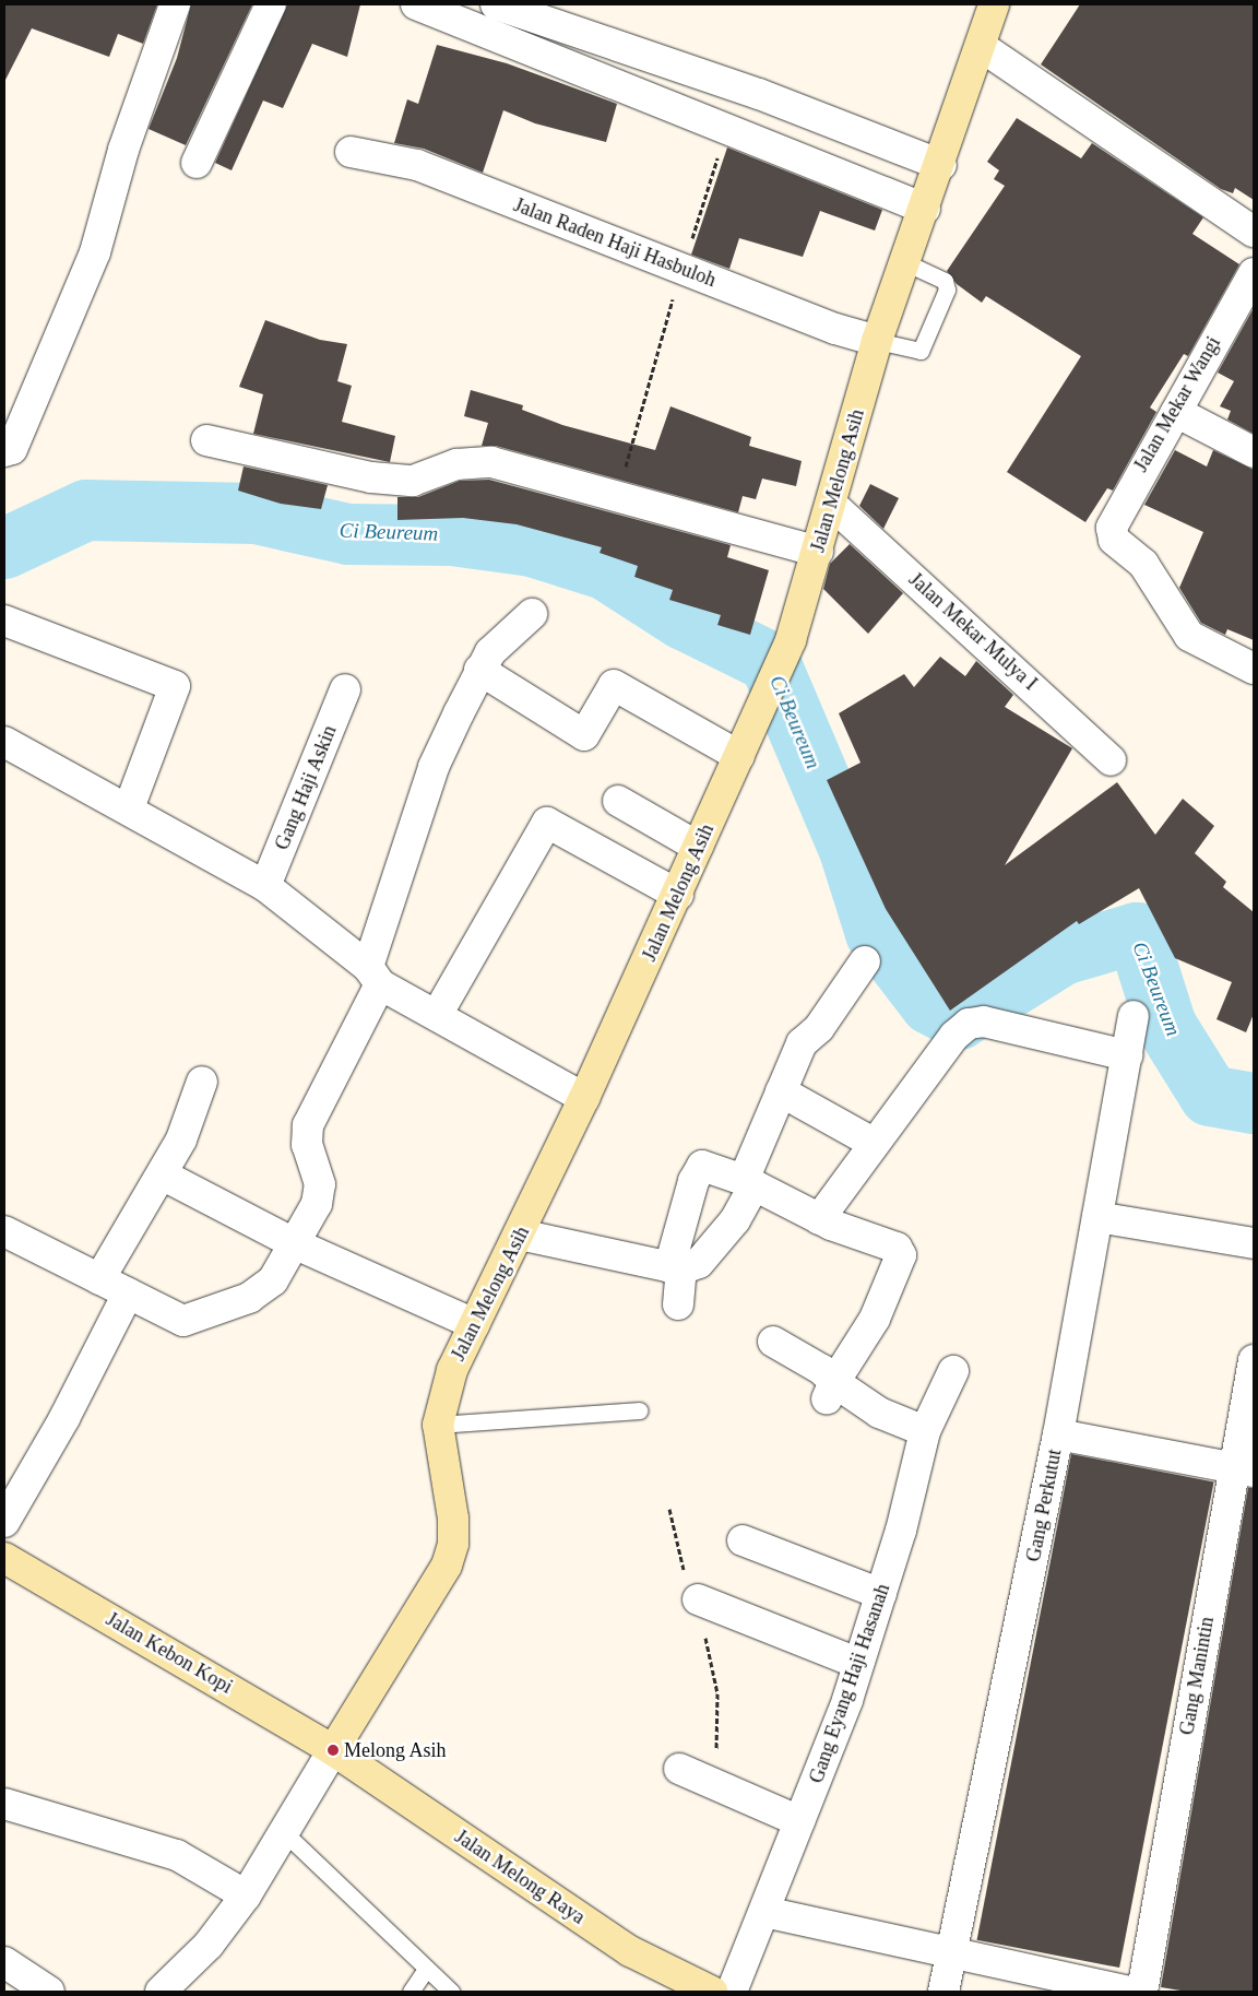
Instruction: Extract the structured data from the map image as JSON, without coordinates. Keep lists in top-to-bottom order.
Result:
{
  "streets": {
    "main road": ["Jalan Melong Asih", "Jalan Kebon Kopi", "Jalan Melong Raya"],
    "street": [
      "Jalan Raden Haji Hasbuloh",
      "Jalan Mekar Wangi",
      "Jalan Mekar Mulya I",
      "Gang Haji Askin",
      "Gang Perkutut",
      "Gang Manintin",
      "Gang Eyang Haji Hasanah"
    ]
  },
  "crossings": [
    ["Jalan Raden Haji Hasbuloh", "Jalan Melong Asih"],
    ["Jalan Melong Asih", "Jalan Mekar Mulya I"],
    ["Jalan Melong Asih", "Jalan Kebon Kopi"],
    ["Jalan Melong Asih", "Jalan Melong Raya"],
    ["Jalan Kebon Kopi", "Jalan Melong Raya"]
  ],
  "water": ["Ci Beureum"],
  "places": ["Melong Asih"]
}
